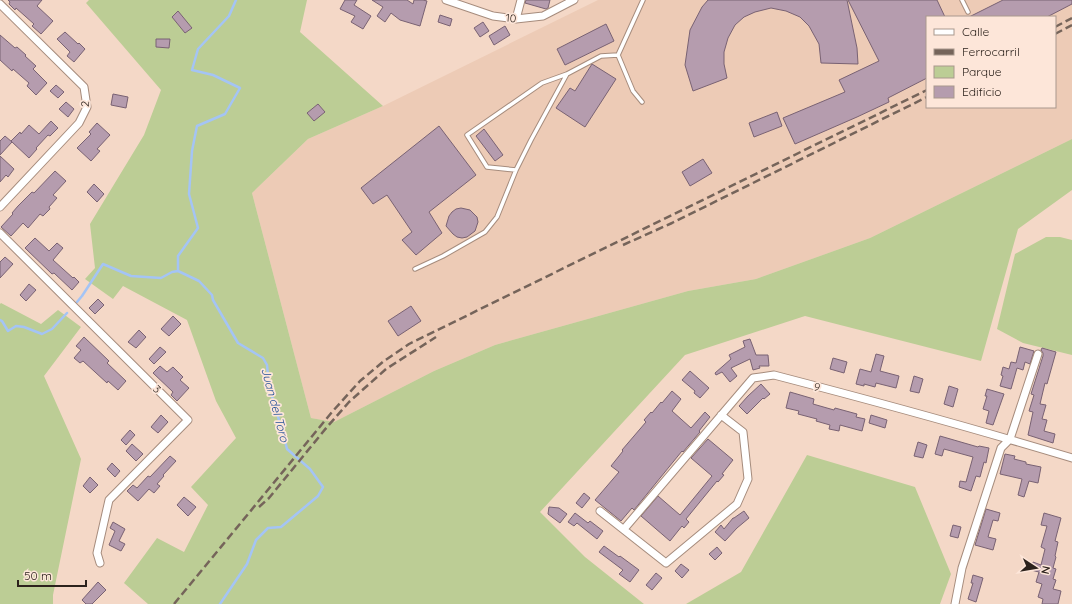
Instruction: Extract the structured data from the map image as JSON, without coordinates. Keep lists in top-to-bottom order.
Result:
{
  "streets": {
    "street": [
      "10",
      "2",
      "9",
      "3"
    ]
  },
  "water": ["Juan del Toro"],
  "legend": [
    "Calle",
    "Ferrocarril",
    "Parque",
    "Edificio"
  ],
  "scale_bar": "50 m",
  "north": "right"
}
